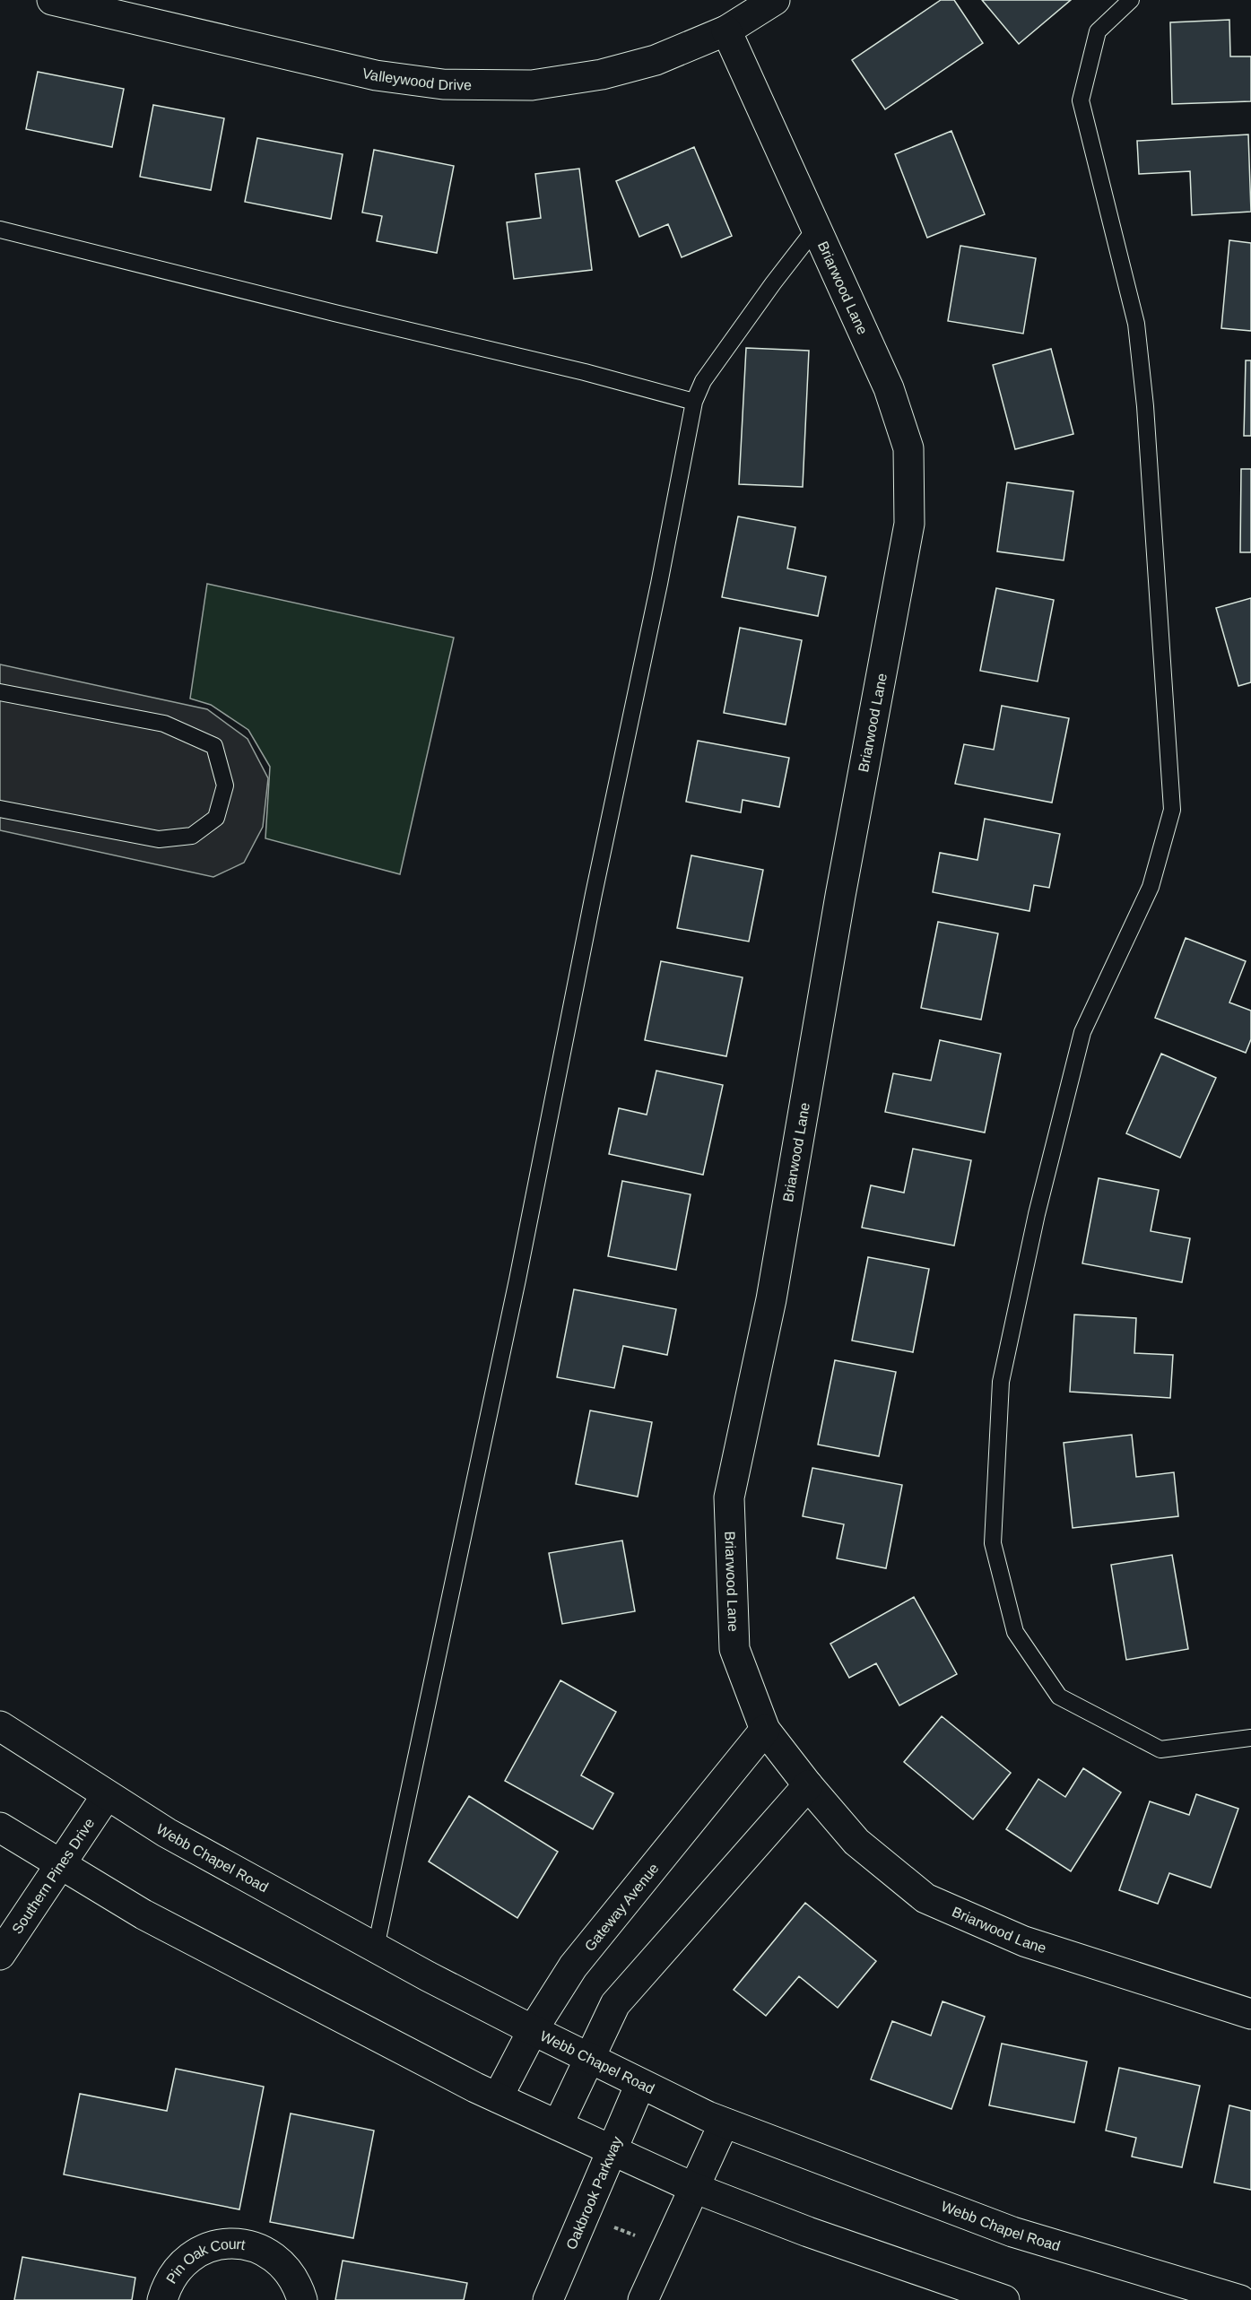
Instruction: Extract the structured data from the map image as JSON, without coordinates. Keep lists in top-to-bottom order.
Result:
{
  "streets": {
    "street": [
      "Valleywood Drive",
      "Briarwood Lane",
      "Webb Chapel Road",
      "Southern Pines Drive",
      "Gateway Avenue",
      "Oakbrook Parkway",
      "Pin Oak Court"
    ]
  },
  "crossings": [
    ["Valleywood Drive", "Briarwood Lane"],
    ["Briarwood Lane", "Gateway Avenue"],
    ["Webb Chapel Road", "Southern Pines Drive"],
    ["Webb Chapel Road", "Gateway Avenue"],
    ["Webb Chapel Road", "Oakbrook Parkway"]
  ]
}
